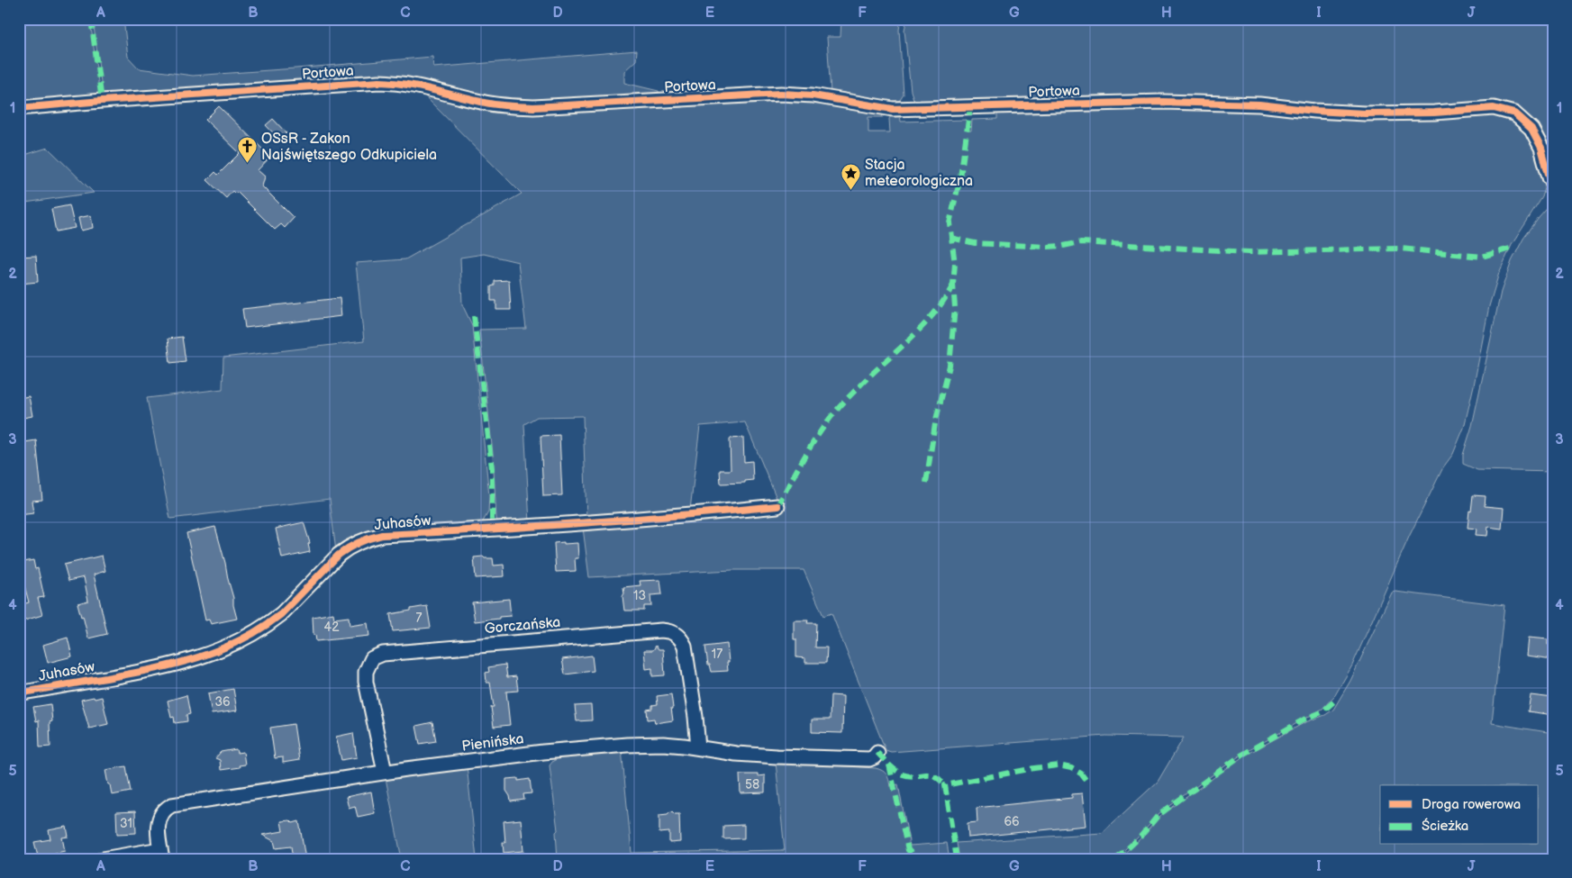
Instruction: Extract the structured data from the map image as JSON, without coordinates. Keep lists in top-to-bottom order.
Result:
{
  "streets": {
    "street": [
      "Portowa",
      "Juhasów",
      "Gorczańska",
      "Pienińska"
    ]
  },
  "crossings": [
    ["Gorczańska", "Pienińska"]
  ],
  "places": {
    "church": ["OSsR - Zakon Najświętszego Odkupiciela"],
    "place": ["Stacja meteorologiczna"]
  },
  "house_numbers": [
    "13",
    "7",
    "42",
    "17",
    "36",
    "58",
    "66",
    "31"
  ],
  "legend": ["Droga rowerowa", "Ścieżka"],
  "grid": {
    "columns": [
      "A",
      "B",
      "C",
      "D",
      "E",
      "F",
      "G",
      "H",
      "I",
      "J"
    ],
    "rows": [
      "1",
      "2",
      "3",
      "4",
      "5"
    ]
  }
}
